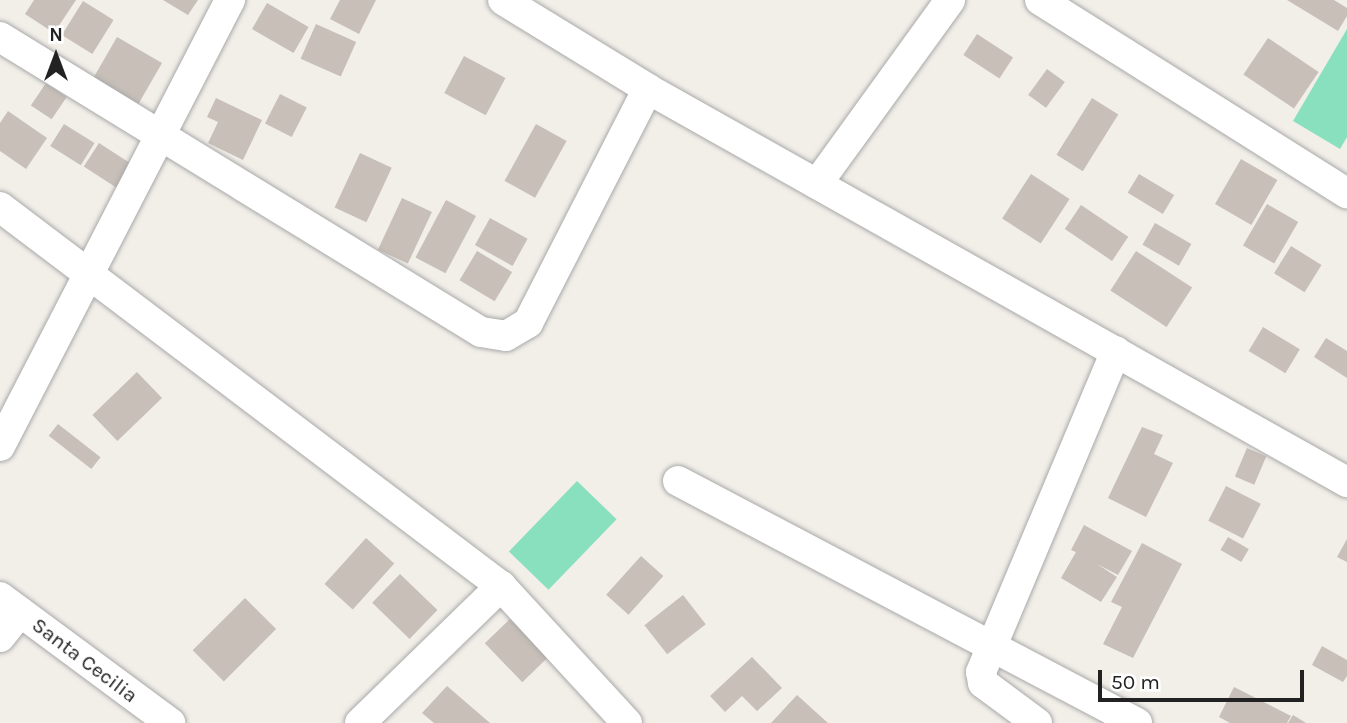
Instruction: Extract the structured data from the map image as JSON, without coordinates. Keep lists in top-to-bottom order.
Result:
{
  "streets": {
    "street": ["Santa Cecilia"]
  },
  "scale_bar": "50 m",
  "north": "top"
}
